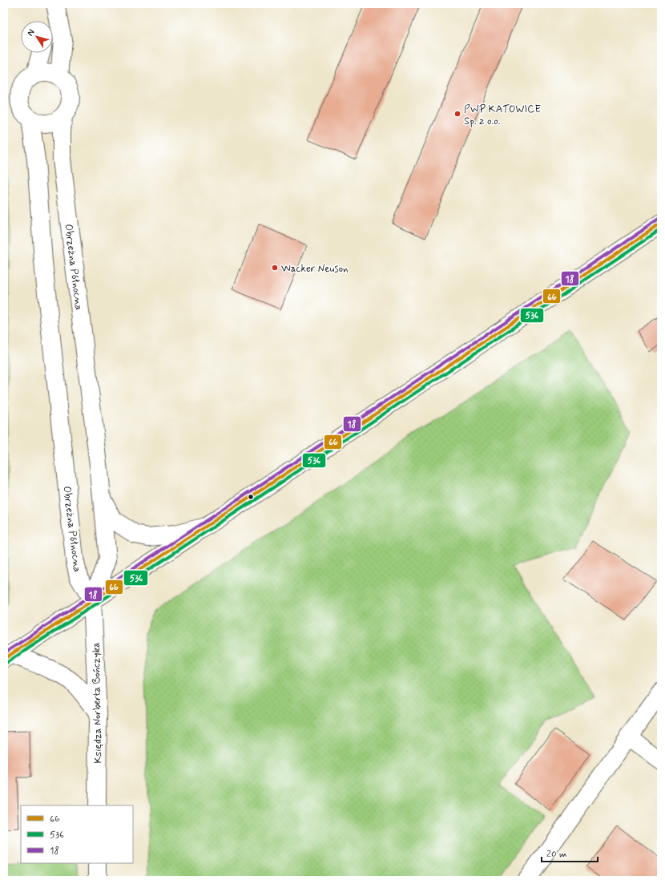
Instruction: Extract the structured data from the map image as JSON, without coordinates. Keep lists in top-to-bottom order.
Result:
{
  "streets": {
    "street": ["Obrzeżna Północna", "Księdza Norberta Bończyka"]
  },
  "crossings": [
    ["Obrzeżna Północna", "Księdza Norberta Bończyka"]
  ],
  "places": ["PWP KATOWICE Sp. z o.o.", "Wacker Neuson"],
  "lines": ["transit line 18", "transit line 66", "transit line 536"],
  "legend": ["66", "536", "18"],
  "scale_bar": "20 m",
  "north": "top left"
}
